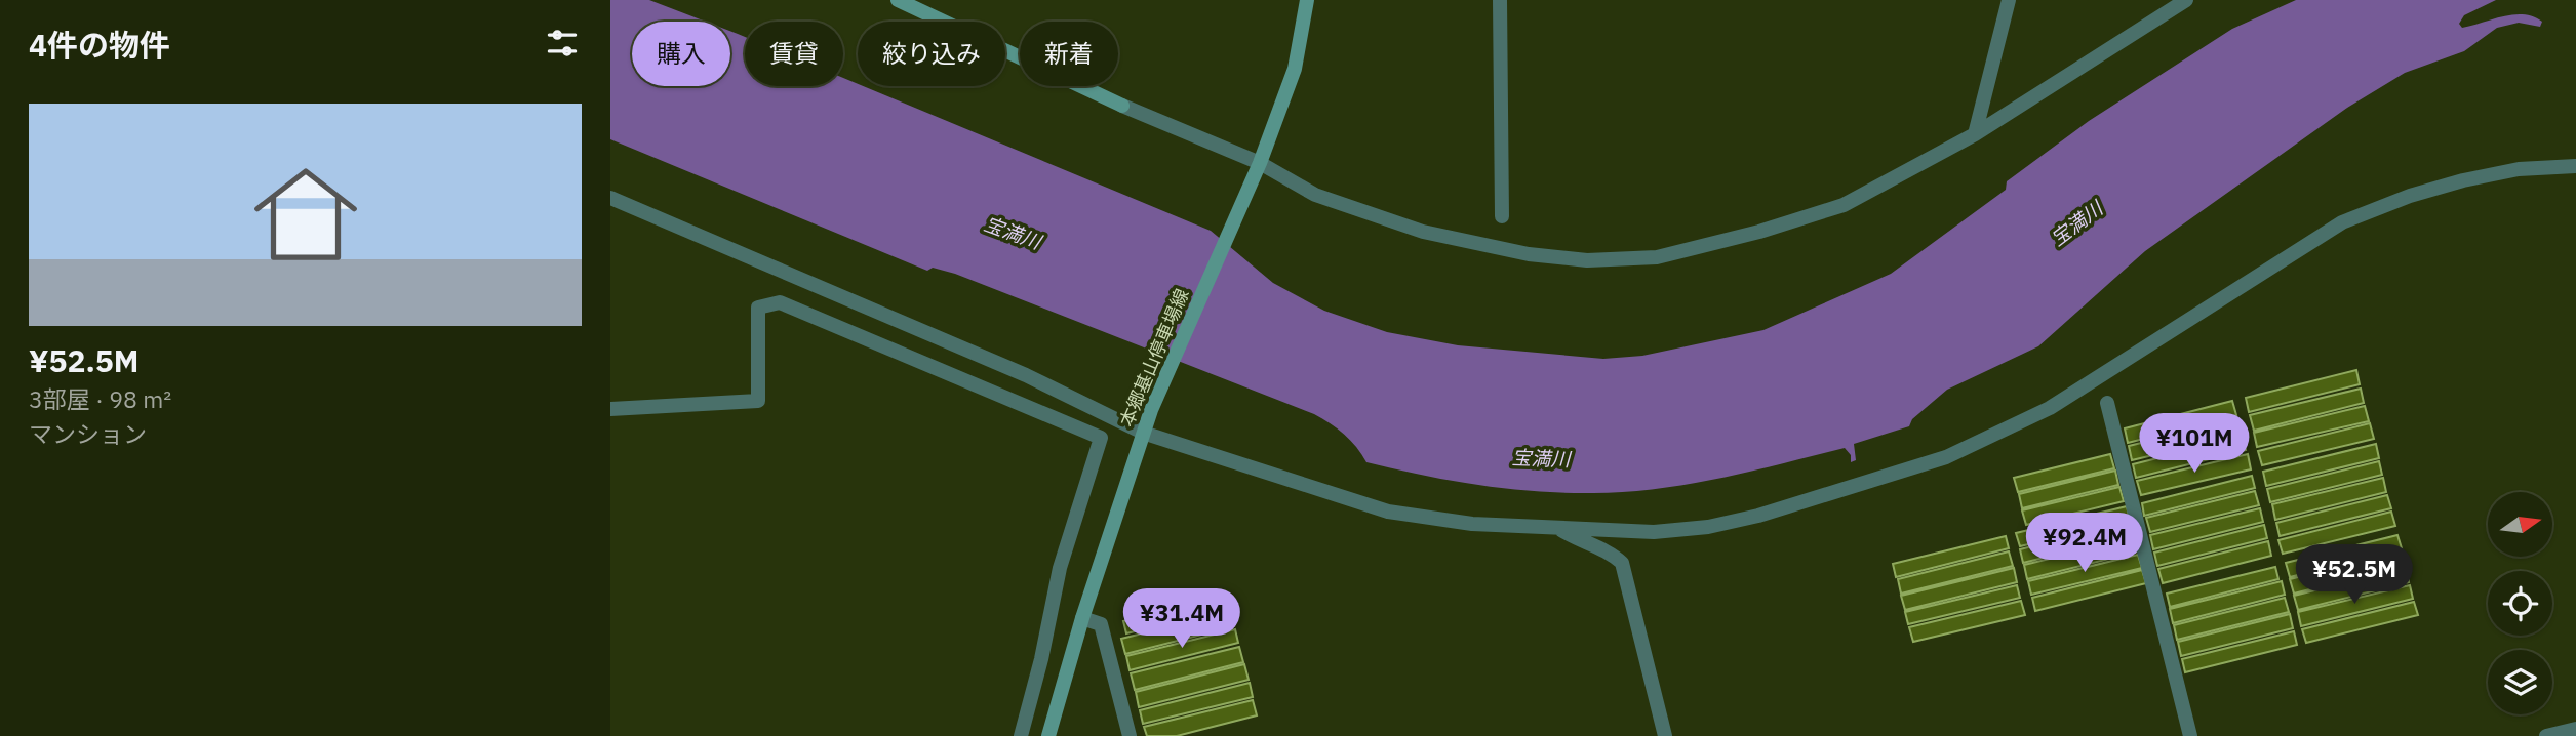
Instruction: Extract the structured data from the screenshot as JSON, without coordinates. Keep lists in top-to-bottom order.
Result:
{
  "streets": {
    "main road": ["本郷基山停車場線"]
  },
  "water": ["宝満川"],
  "north": "right",
  "page": {
    "heading": "4件の物件",
    "chip": [
      "購入",
      "賃貸",
      "絞り込み",
      "新着"
    ],
    "list": [
      {
        "name": "¥52.5M",
        "note": "3部屋 · 98 m² · マンション"
      }
    ],
    "price": [
      "¥101M",
      "¥92.4M",
      "¥52.5M",
      "¥31.4M"
    ]
  }
}
